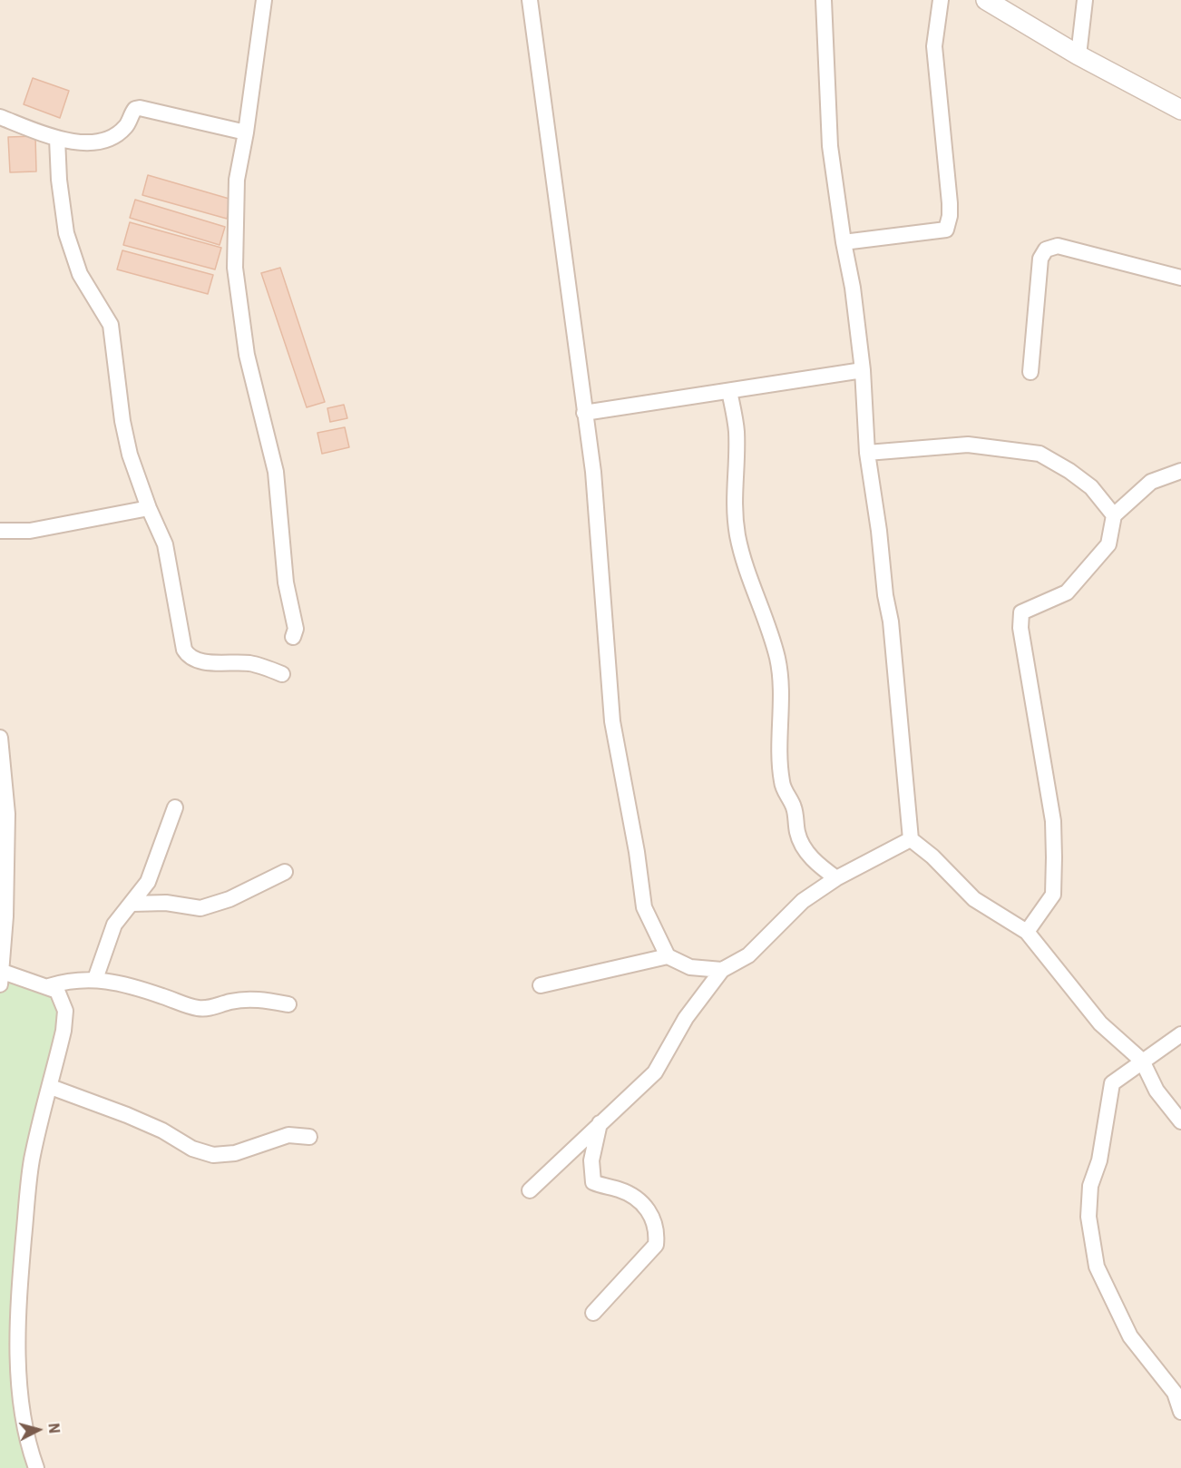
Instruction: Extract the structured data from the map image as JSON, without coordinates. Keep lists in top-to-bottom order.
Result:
{
  "north": "right"
}
